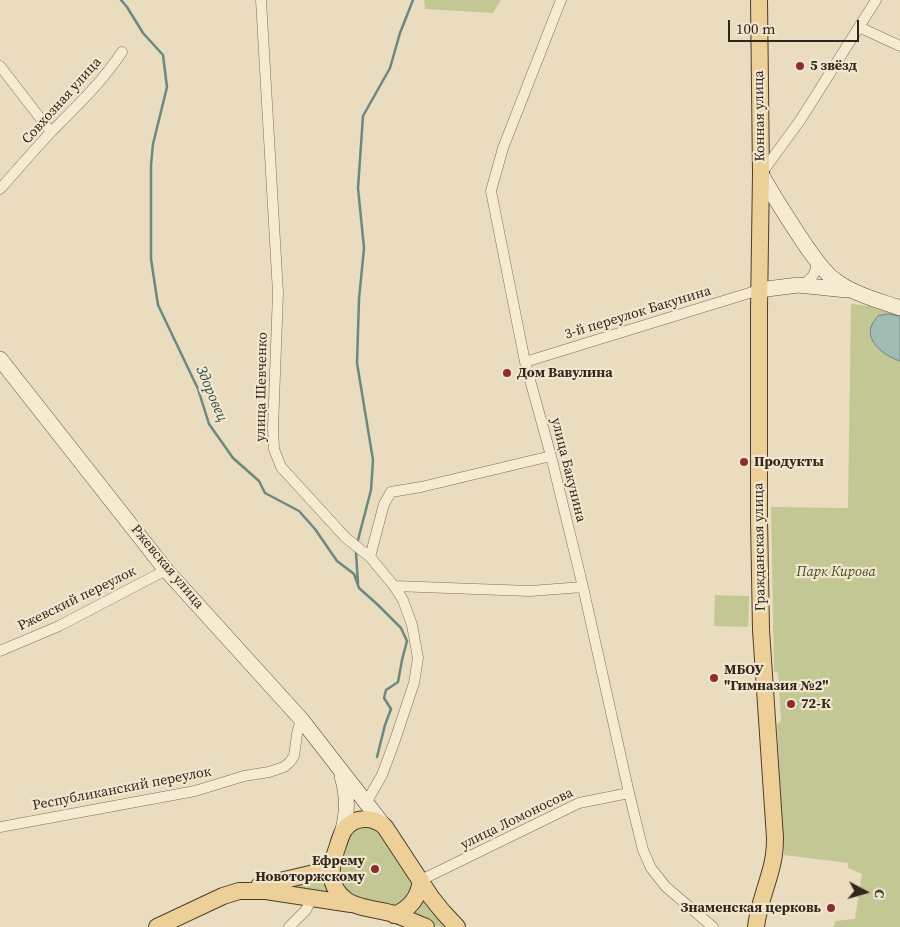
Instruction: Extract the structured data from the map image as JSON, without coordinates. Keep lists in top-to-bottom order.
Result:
{
  "streets": {
    "main road": ["Конная улица", "Гражданская улица", "Ржевская улица"],
    "street": [
      "Совхозная улица",
      "3-й переулок Бакунина",
      "улица Шевченко",
      "улица Бакунина",
      "Ржевский переулок",
      "Республиканский переулок",
      "улица Ломоносова"
    ]
  },
  "crossings": [
    ["Конная улица", "3-й переулок Бакунина"],
    ["Конная улица", "Гражданская улица"],
    ["3-й переулок Бакунина", "улица Бакунина"],
    ["3-й переулок Бакунина", "Гражданская улица"],
    ["улица Шевченко", "Ржевская улица"],
    ["улица Бакунина", "улица Ломоносова"],
    ["Ржевская улица", "Ржевский переулок"],
    ["Ржевская улица", "Республиканский переулок"],
    ["Ржевская улица", "улица Ломоносова"]
  ],
  "water": ["Здоровец"],
  "parks": ["Парк Кирова"],
  "places": [
    "5 звёзд",
    "Дом Вавулина",
    "Продукты",
    "МБОУ \"Гимназия №2\"",
    "72-К",
    "Ефрему Новоторжскому",
    "Знаменская церковь"
  ],
  "scale_bar": "100 m",
  "north": "right"
}
